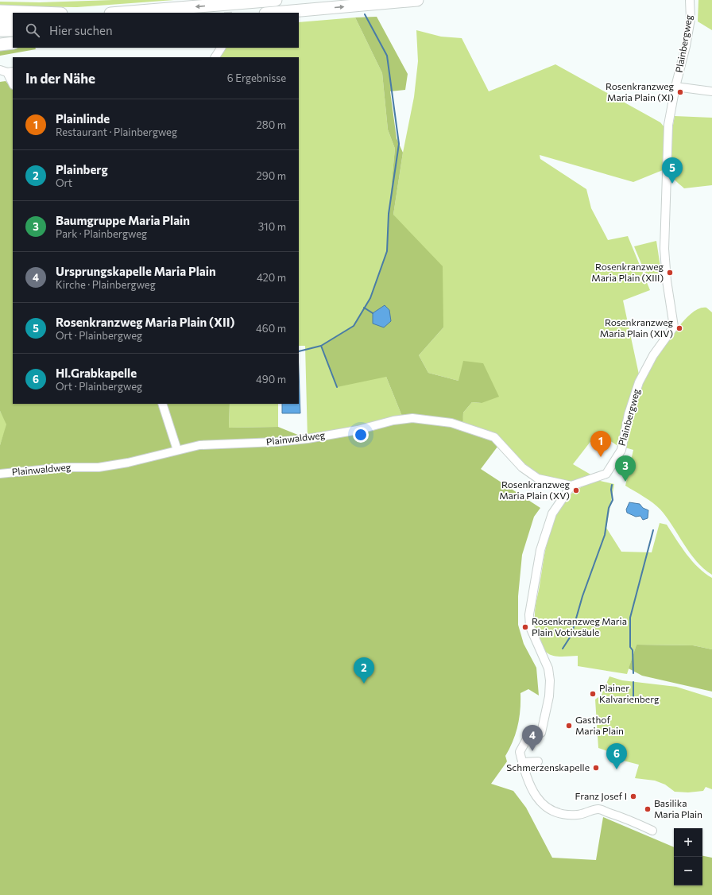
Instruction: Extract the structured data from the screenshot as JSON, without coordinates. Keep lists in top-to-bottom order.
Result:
{
  "streets": {
    "street": ["Plainbergweg", "Plainwaldweg"]
  },
  "crossings": [
    ["Plainbergweg", "Plainwaldweg"]
  ],
  "places": [
    "Rosenkranzweg Maria Plain (XI)",
    "Rosenkranzweg Maria Plain (XIII)",
    "Rosenkranzweg Maria Plain (XIV)",
    "Rosenkranzweg Maria Plain (XV)",
    "Rosenkranzweg Maria Plain Votivsäule",
    "Plainer Kalvarienberg",
    "Gasthof Maria Plain",
    "Schmerzenskapelle",
    "Franz Josef I",
    "Basilika Maria Plain"
  ],
  "page": {
    "search": "Hier suchen",
    "heading": ["In der Nähe", "6 Ergebnisse"],
    "list": [
      {
        "mark": "1",
        "name": "Plainlinde",
        "note": "Restaurant · Plainbergweg",
        "value": "280 m"
      },
      {
        "mark": "2",
        "name": "Plainberg",
        "note": "Ort",
        "value": "290 m"
      },
      {
        "mark": "3",
        "name": "Baumgruppe Maria Plain",
        "note": "Park · Plainbergweg",
        "value": "310 m"
      },
      {
        "mark": "4",
        "name": "Ursprungskapelle Maria Plain",
        "note": "Kirche · Plainbergweg",
        "value": "420 m"
      },
      {
        "mark": "5",
        "name": "Rosenkranzweg Maria Plain (XII)",
        "note": "Ort · Plainbergweg",
        "value": "460 m"
      },
      {
        "mark": "6",
        "name": "Hl.Grabkapelle",
        "note": "Ort · Plainbergweg",
        "value": "490 m"
      }
    ],
    "pins": [
      "5",
      "1",
      "3",
      "2",
      "4",
      "6"
    ],
    "map_buttons": ["+", "−"]
  }
}
